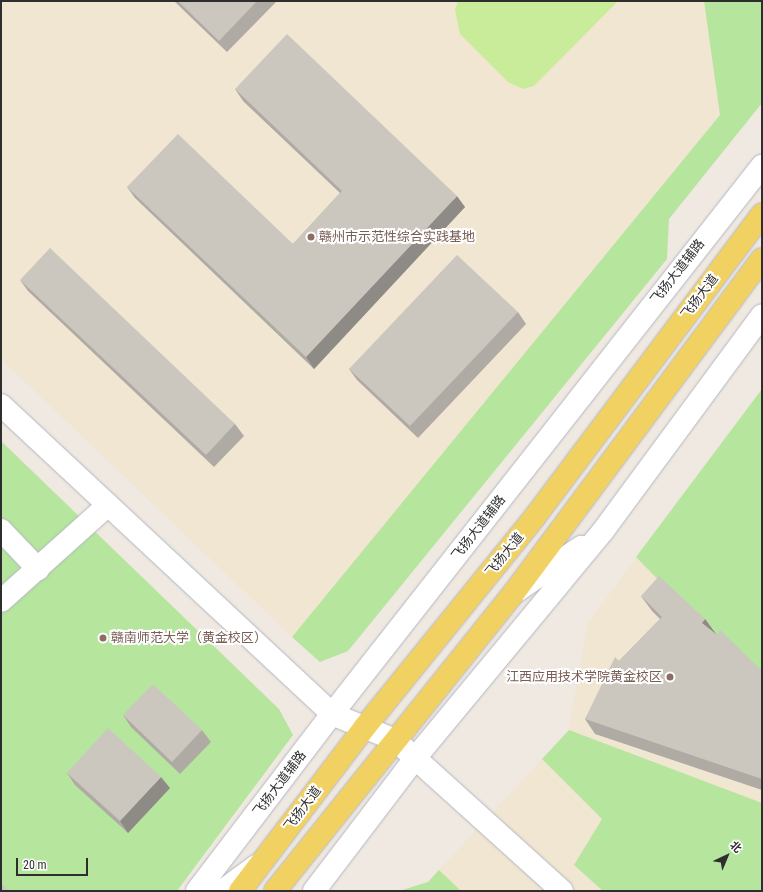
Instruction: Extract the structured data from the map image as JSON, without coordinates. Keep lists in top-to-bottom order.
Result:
{
  "streets": {
    "main road": ["飞扬大道"],
    "street": ["飞扬大道辅路"]
  },
  "places": ["赣州市示范性综合实践基地", "赣南师范大学（黄金校区）", "江西应用技术学院黄金校区"],
  "scale_bar": "20 m",
  "north": "top right"
}
